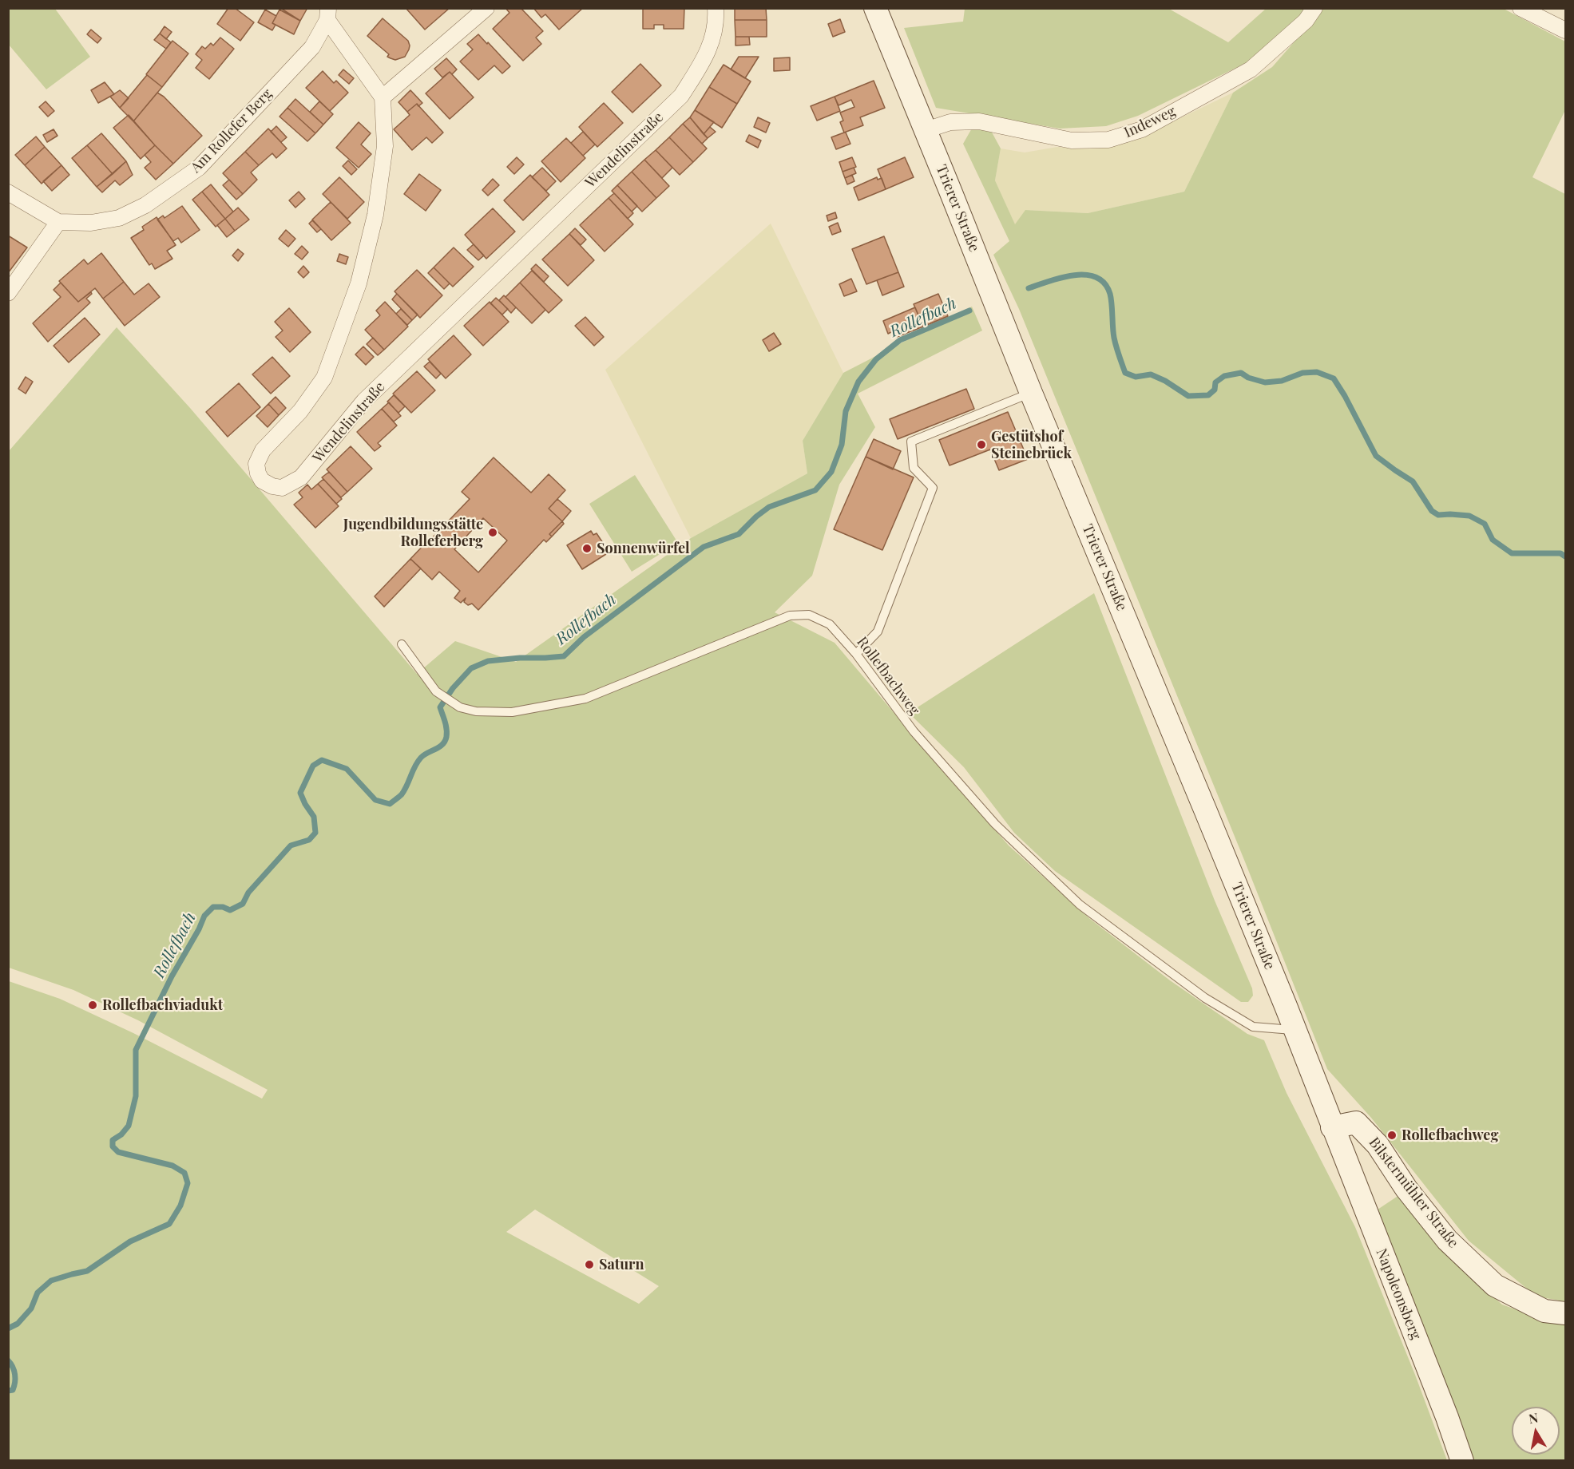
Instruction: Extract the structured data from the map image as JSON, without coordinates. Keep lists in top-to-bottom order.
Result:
{
  "streets": {
    "main road": ["Trierer Straße", "Bilstermühler Straße", "Napoleonsberg"],
    "street": ["Indeweg", "Am Rollefer Berg", "Wendelinstraße"],
    "lane": ["Rollefbachweg"]
  },
  "crossings": [
    ["Indeweg", "Trierer Straße"],
    ["Trierer Straße", "Rollefbachweg"],
    ["Trierer Straße", "Bilstermühler Straße"],
    ["Trierer Straße", "Napoleonsberg"],
    ["Bilstermühler Straße", "Napoleonsberg"]
  ],
  "water": ["Rollefbach"],
  "places": [
    "Gestütshof Steinebrück",
    "Jugendbildungsstätte Rolleferberg",
    "Sonnenwürfel",
    "Rollefbachviadukt",
    "Rollefbachweg",
    "Saturn"
  ],
  "north": "top"
}
